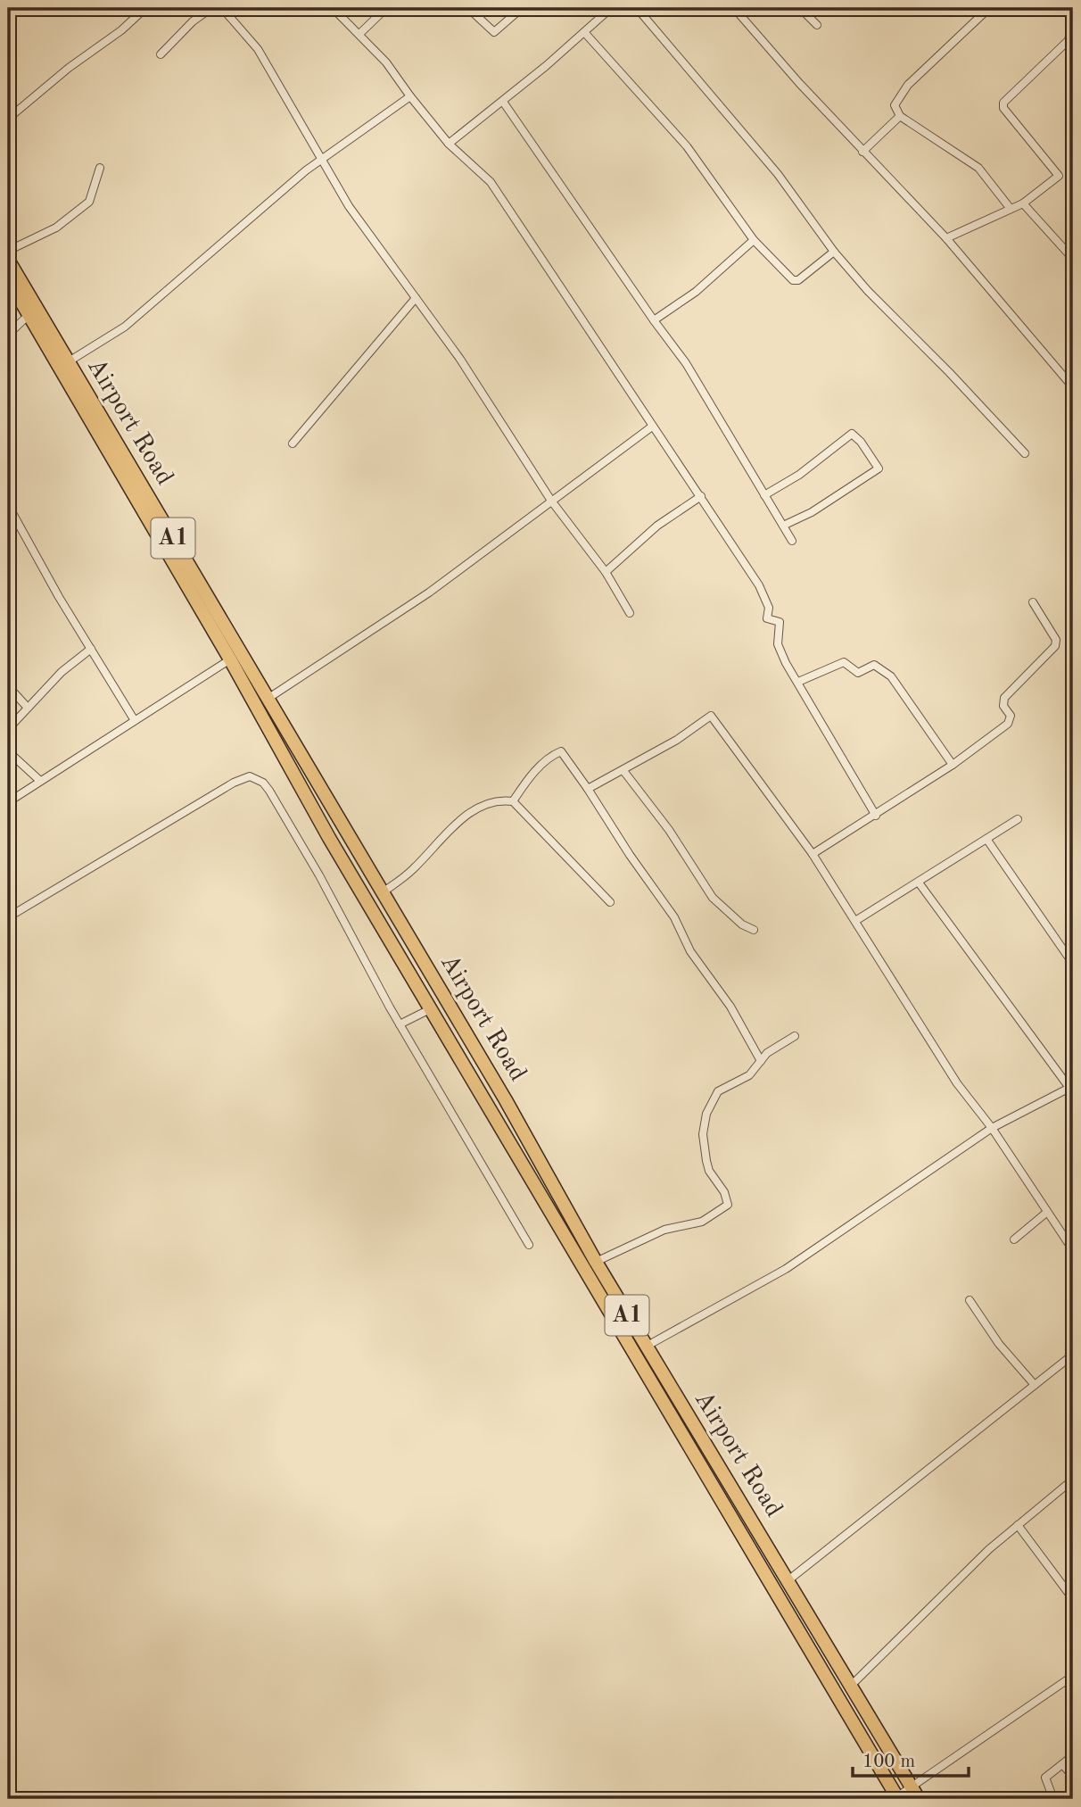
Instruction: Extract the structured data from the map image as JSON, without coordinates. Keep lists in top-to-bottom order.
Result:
{
  "streets": {
    "highway": ["Airport Road", "A1"]
  },
  "scale_bar": "100 m"
}
